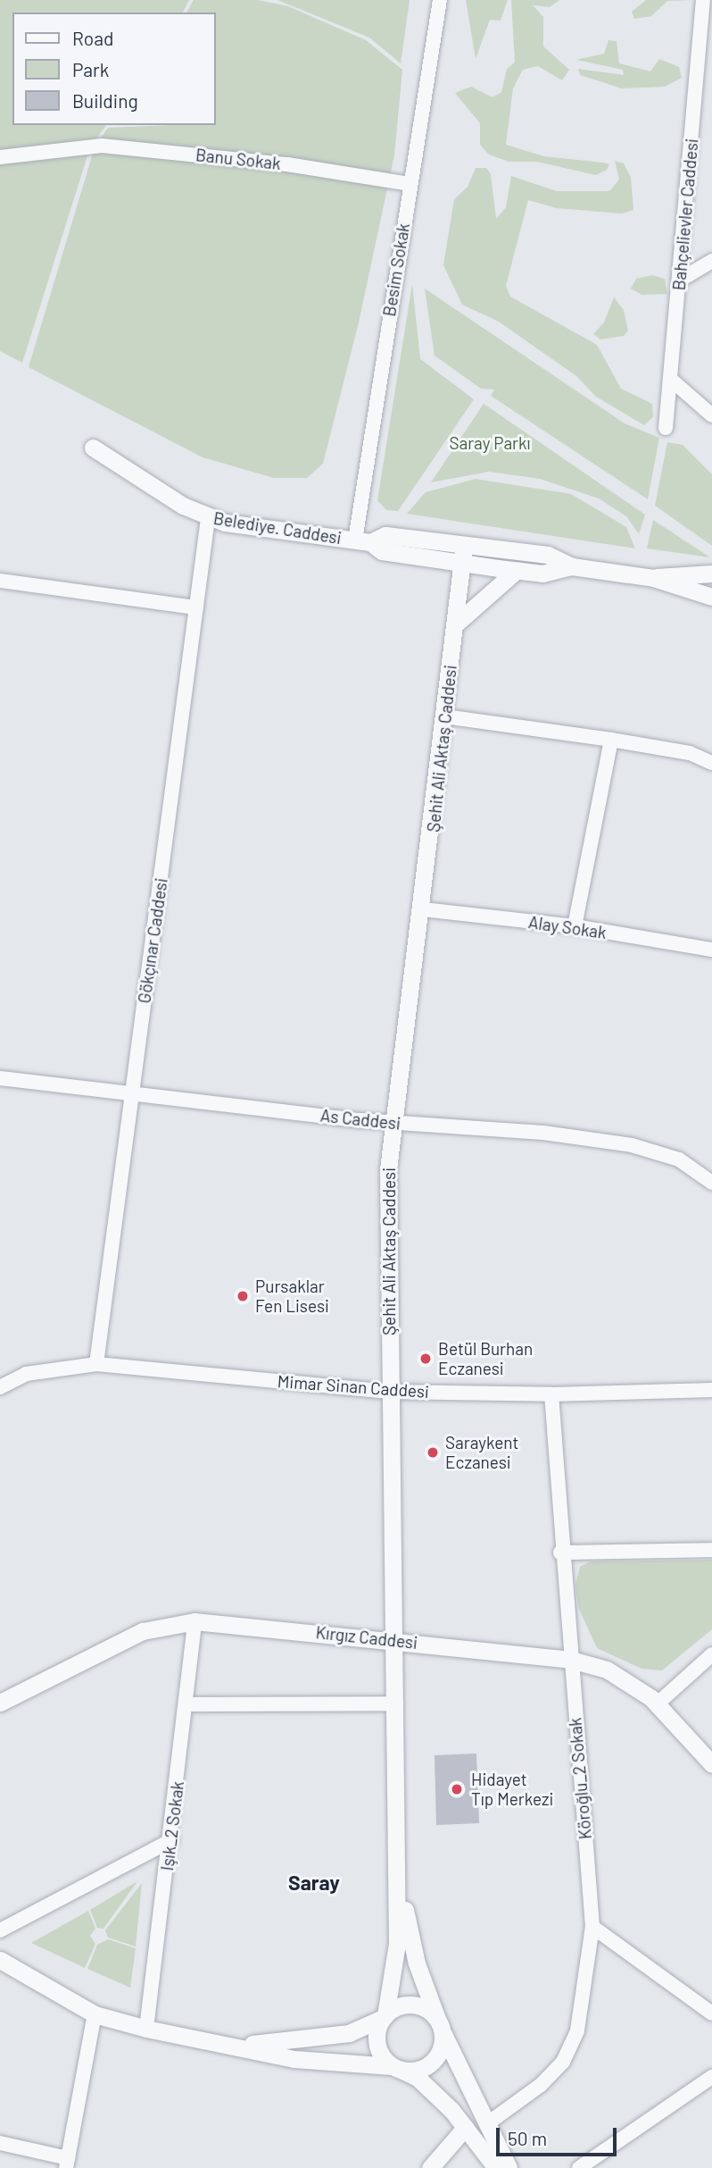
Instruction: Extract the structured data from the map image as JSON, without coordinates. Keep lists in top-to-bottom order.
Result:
{
  "streets": {
    "street": [
      "Banu Sokak",
      "Bahçelievler Caddesi",
      "Besim Sokak",
      "Belediye. Caddesi",
      "Şehit Ali Aktaş Caddesi",
      "Alay Sokak",
      "Gökçınar Caddesi",
      "As Caddesi",
      "Mimar Sinan Caddesi",
      "Kırgız Caddesi",
      "Köroğlu_2 Sokak",
      "Işık_2 Sokak"
    ]
  },
  "crossings": [
    ["Banu Sokak", "Besim Sokak"],
    ["Besim Sokak", "Belediye. Caddesi"],
    ["Belediye. Caddesi", "Şehit Ali Aktaş Caddesi"],
    ["Belediye. Caddesi", "Gökçınar Caddesi"],
    ["Şehit Ali Aktaş Caddesi", "Alay Sokak"],
    ["Şehit Ali Aktaş Caddesi", "As Caddesi"],
    ["Şehit Ali Aktaş Caddesi", "Mimar Sinan Caddesi"],
    ["Şehit Ali Aktaş Caddesi", "Kırgız Caddesi"],
    ["Şehit Ali Aktaş Caddesi", "Köroğlu_2 Sokak"],
    ["Gökçınar Caddesi", "As Caddesi"],
    ["Gökçınar Caddesi", "Mimar Sinan Caddesi"],
    ["Mimar Sinan Caddesi", "Köroğlu_2 Sokak"],
    ["Kırgız Caddesi", "Köroğlu_2 Sokak"],
    ["Kırgız Caddesi", "Işık_2 Sokak"]
  ],
  "districts": ["Saray"],
  "parks": ["Saray Parkı"],
  "places": [
    "Pursaklar Fen Lisesi",
    "Betül Burhan Eczanesi",
    "Saraykent Eczanesi",
    "Hidayet Tıp Merkezi"
  ],
  "legend": ["Road", "Park", "Building"],
  "scale_bar": "50 m"
}
